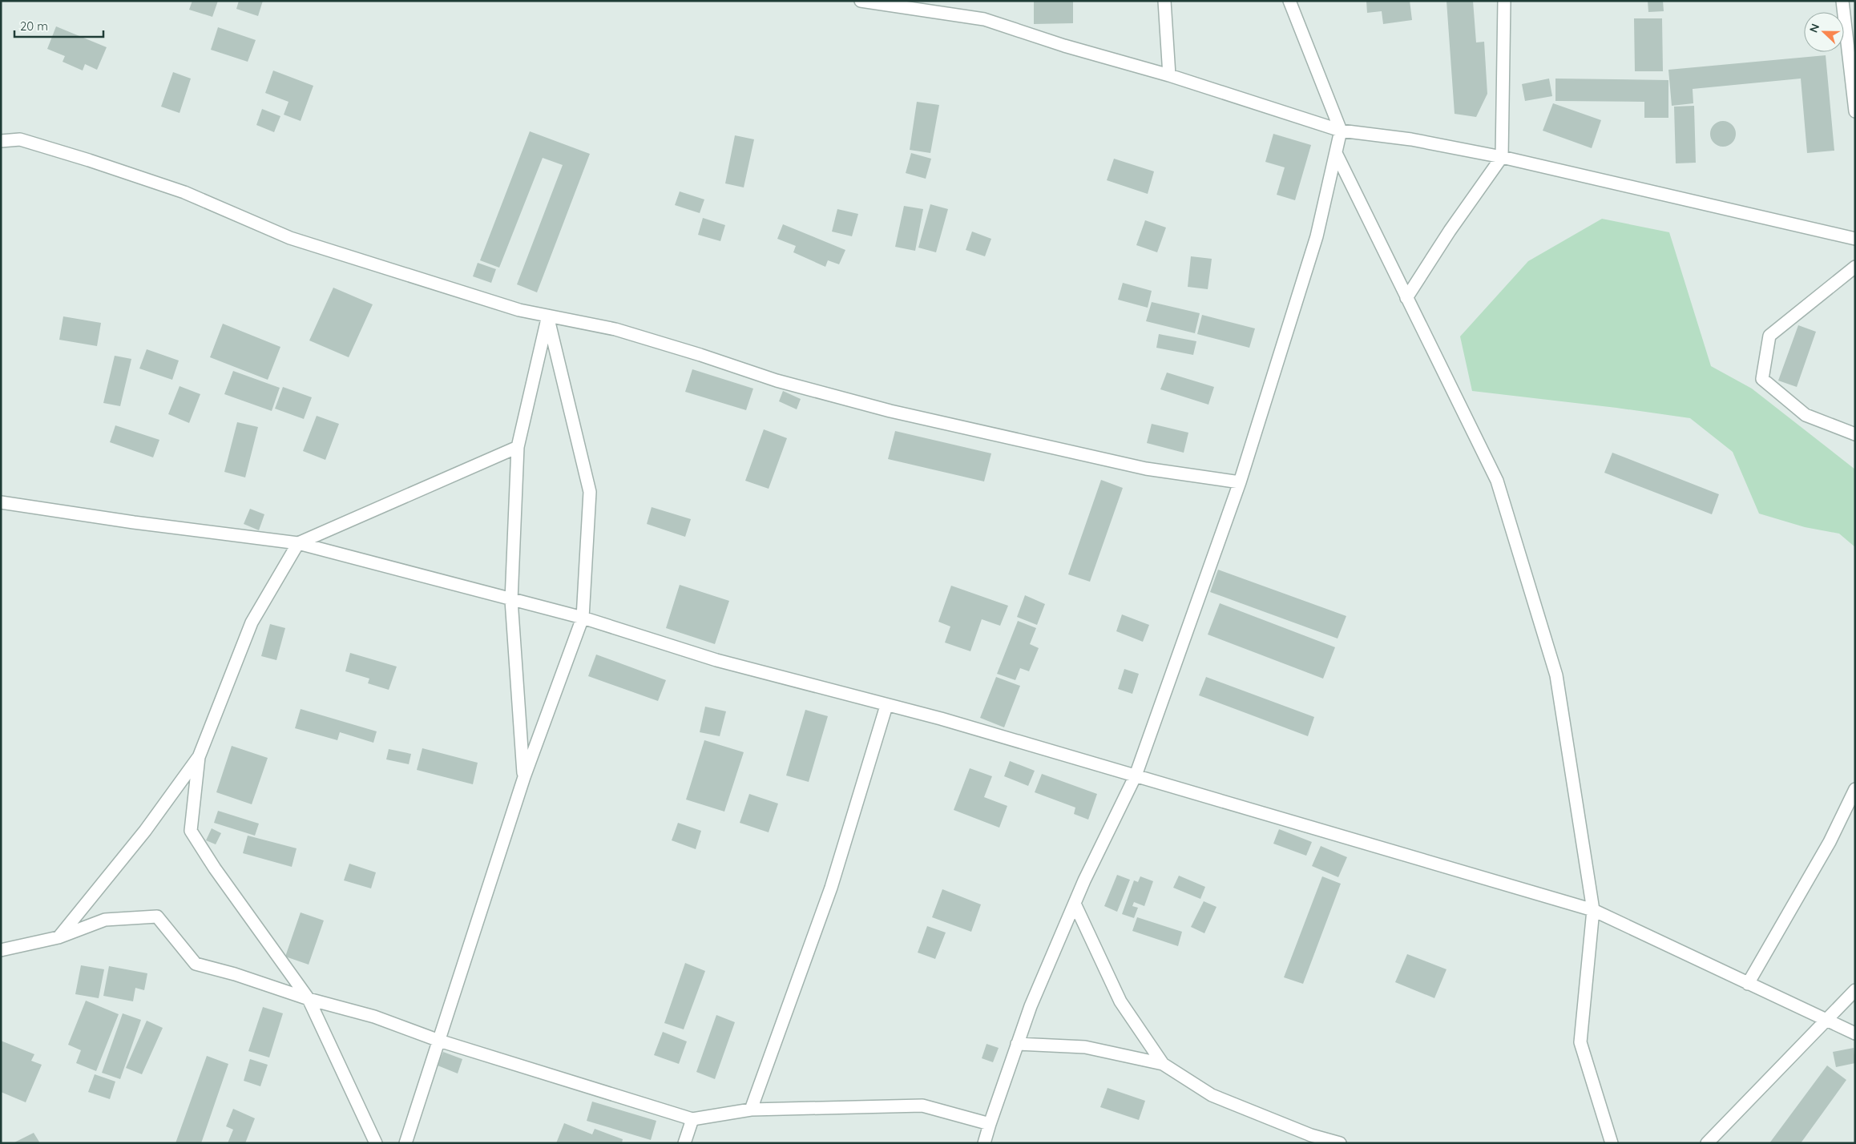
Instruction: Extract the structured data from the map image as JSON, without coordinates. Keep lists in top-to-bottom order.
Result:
{
  "scale_bar": "20 m",
  "north": "left"
}
